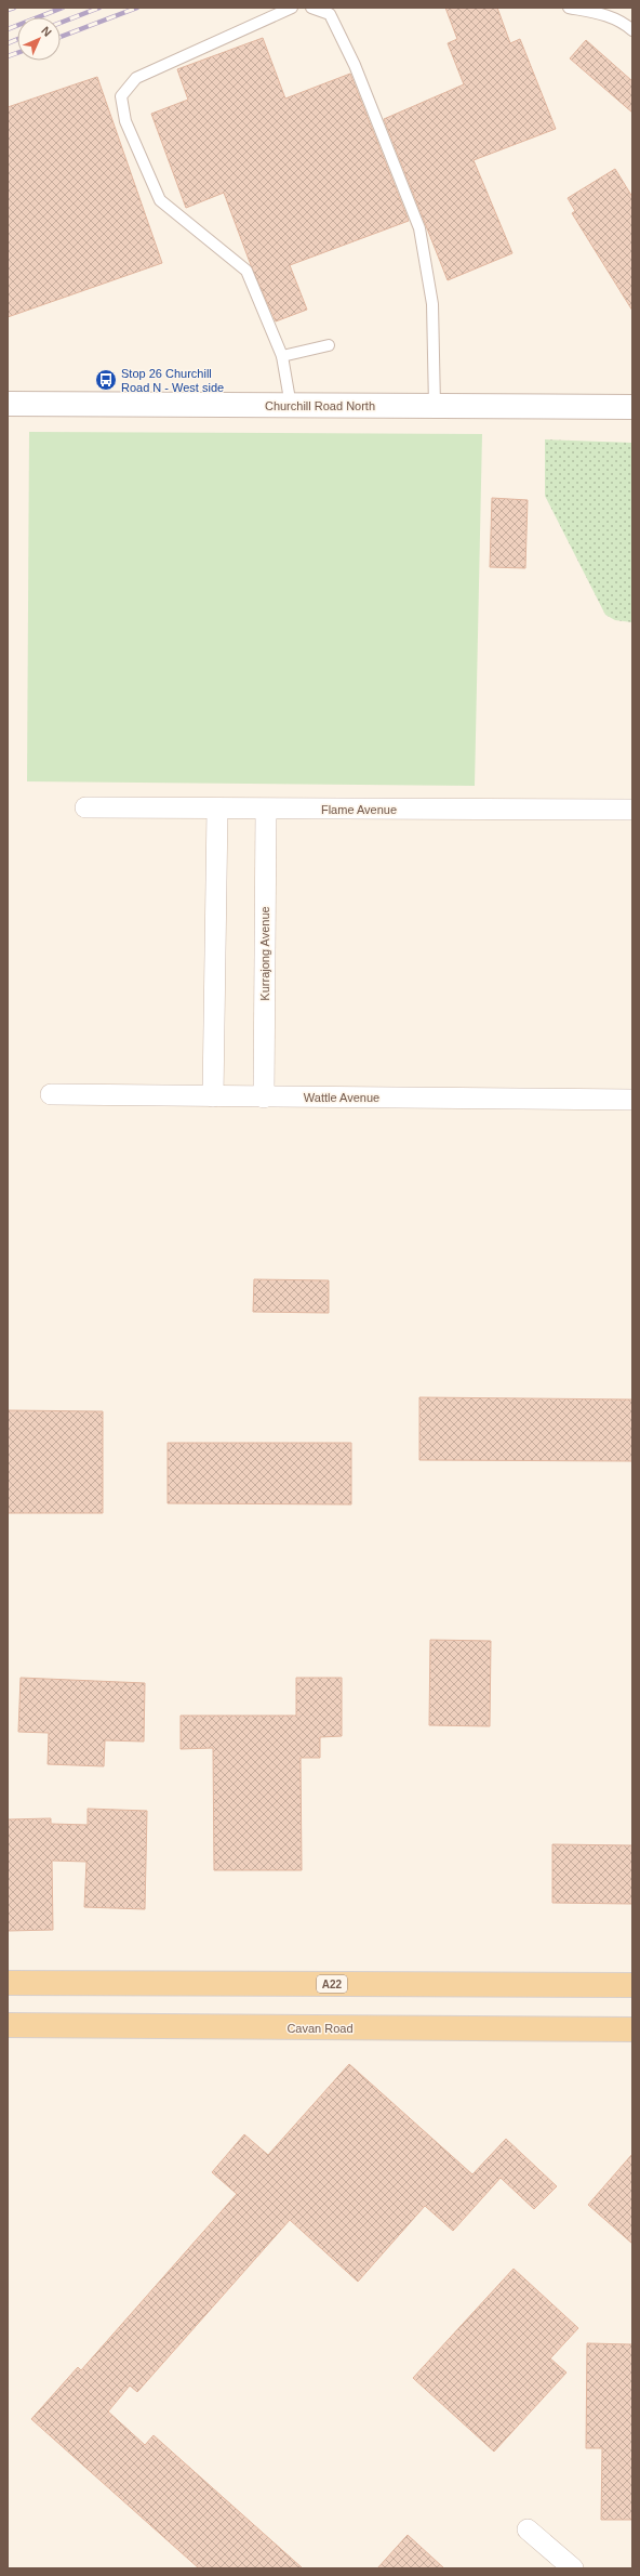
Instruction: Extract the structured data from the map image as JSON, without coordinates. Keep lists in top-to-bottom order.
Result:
{
  "streets": {
    "main road": ["A22", "Cavan Road"],
    "street": [
      "Churchill Road North",
      "Flame Avenue",
      "Kurrajong Avenue",
      "Wattle Avenue"
    ]
  },
  "crossings": [
    ["Flame Avenue", "Kurrajong Avenue"],
    ["Kurrajong Avenue", "Wattle Avenue"]
  ],
  "places": {
    "bus stop": ["Stop 26 Churchill Road N - West side"]
  },
  "north": "top right"
}
